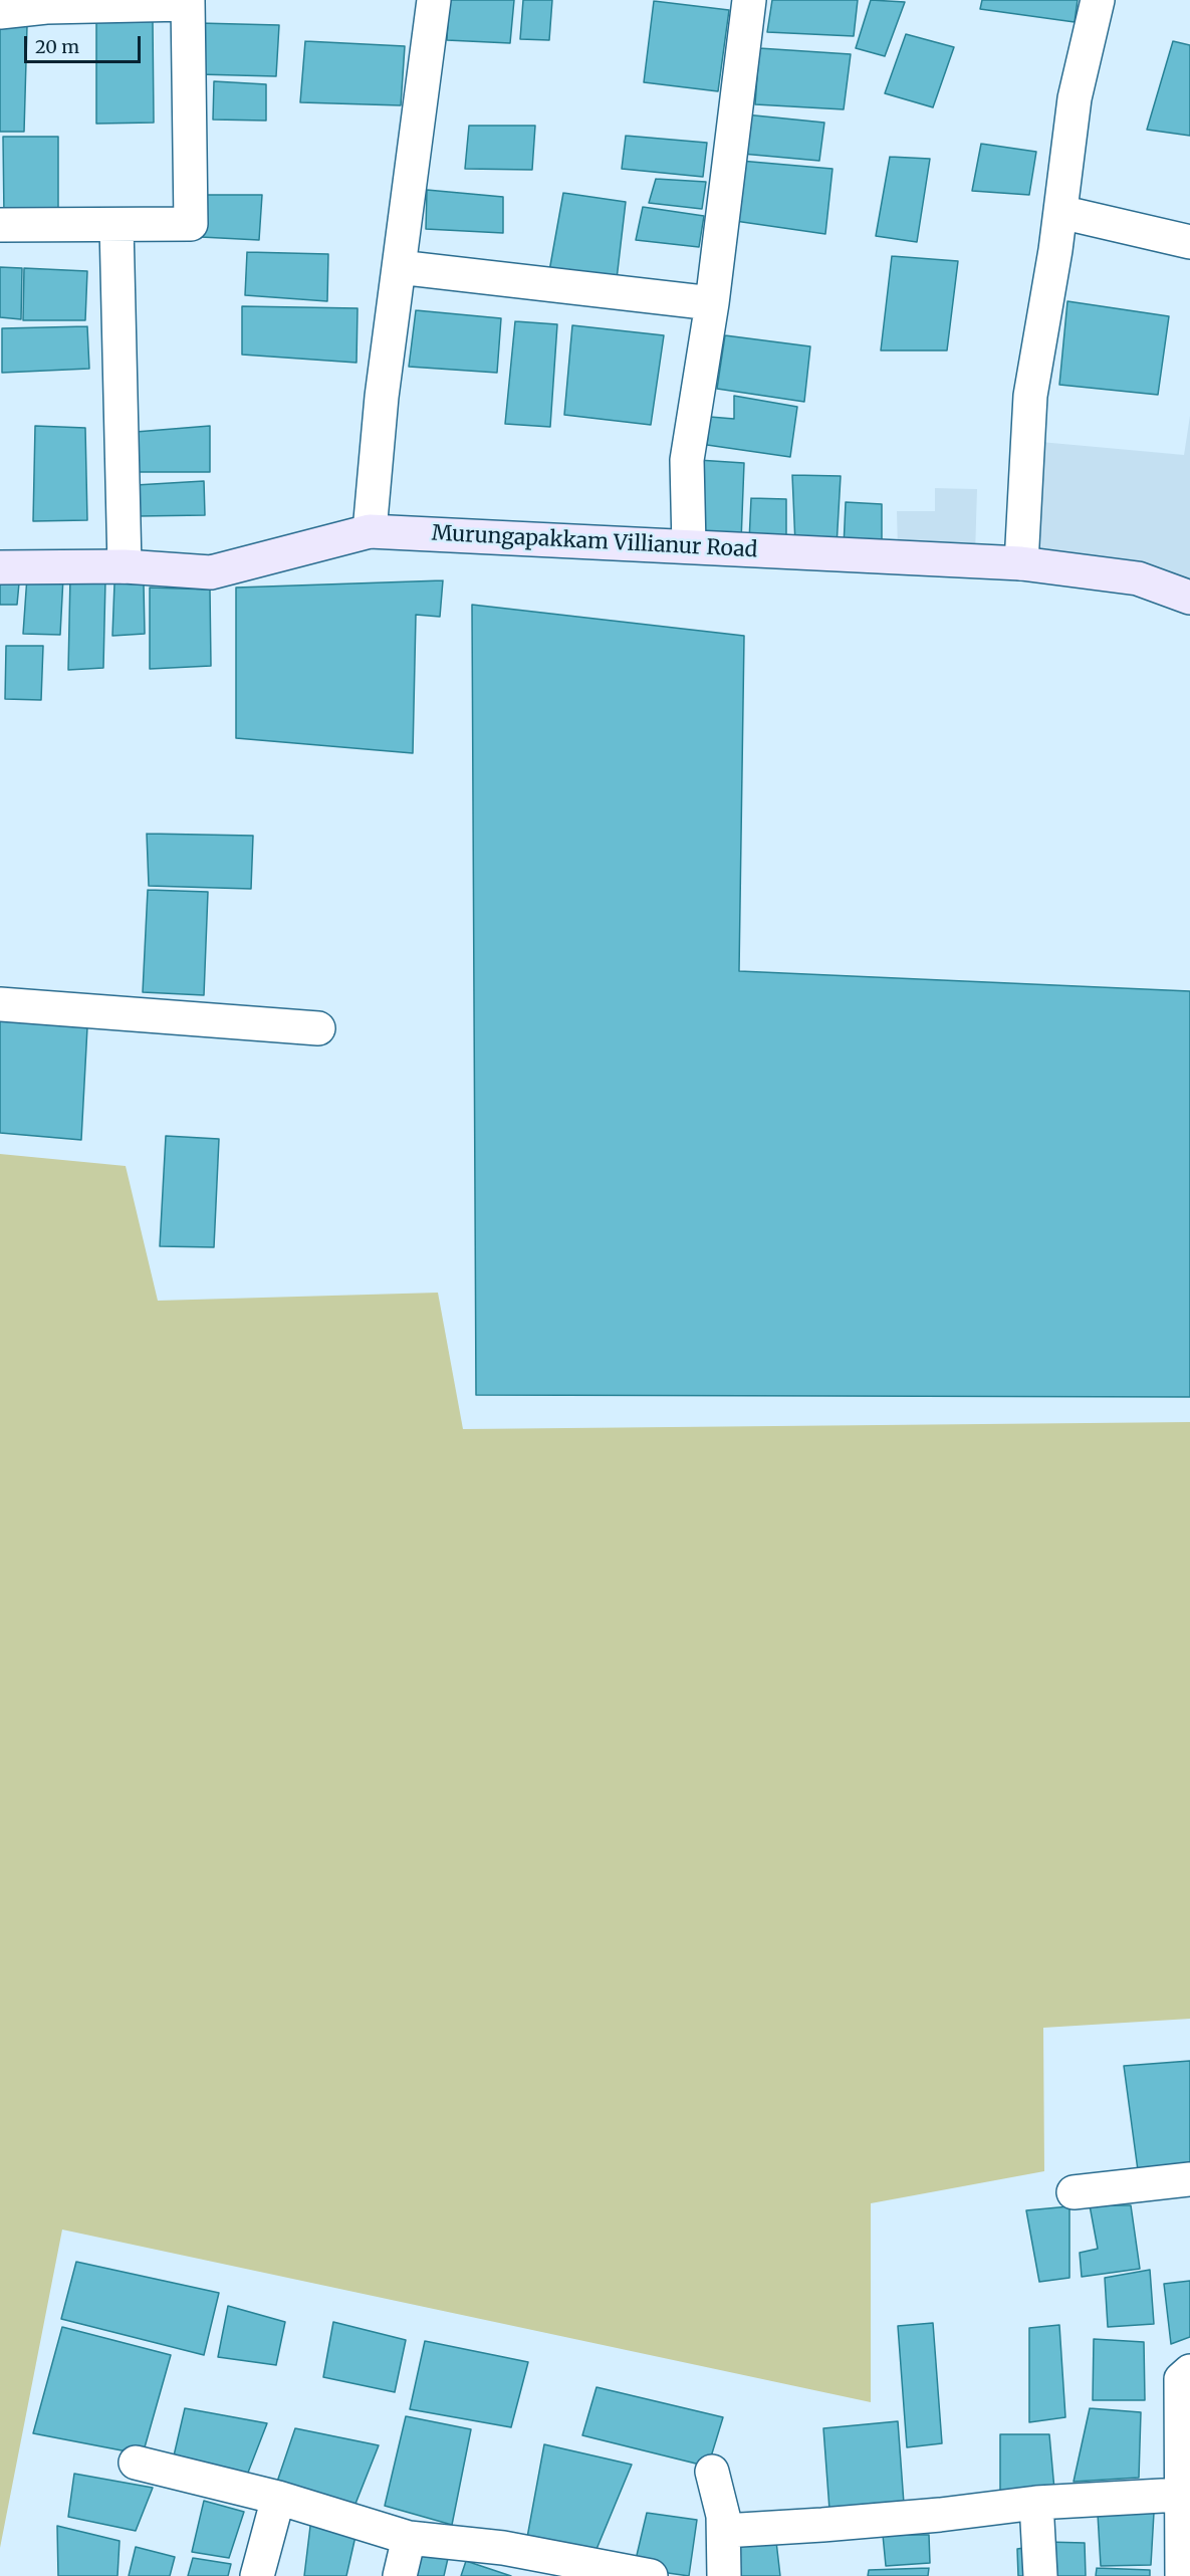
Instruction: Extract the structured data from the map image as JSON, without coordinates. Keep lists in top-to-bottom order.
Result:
{
  "streets": {
    "main road": ["Murungapakkam Villianur Road"]
  },
  "scale_bar": "20 m"
}
